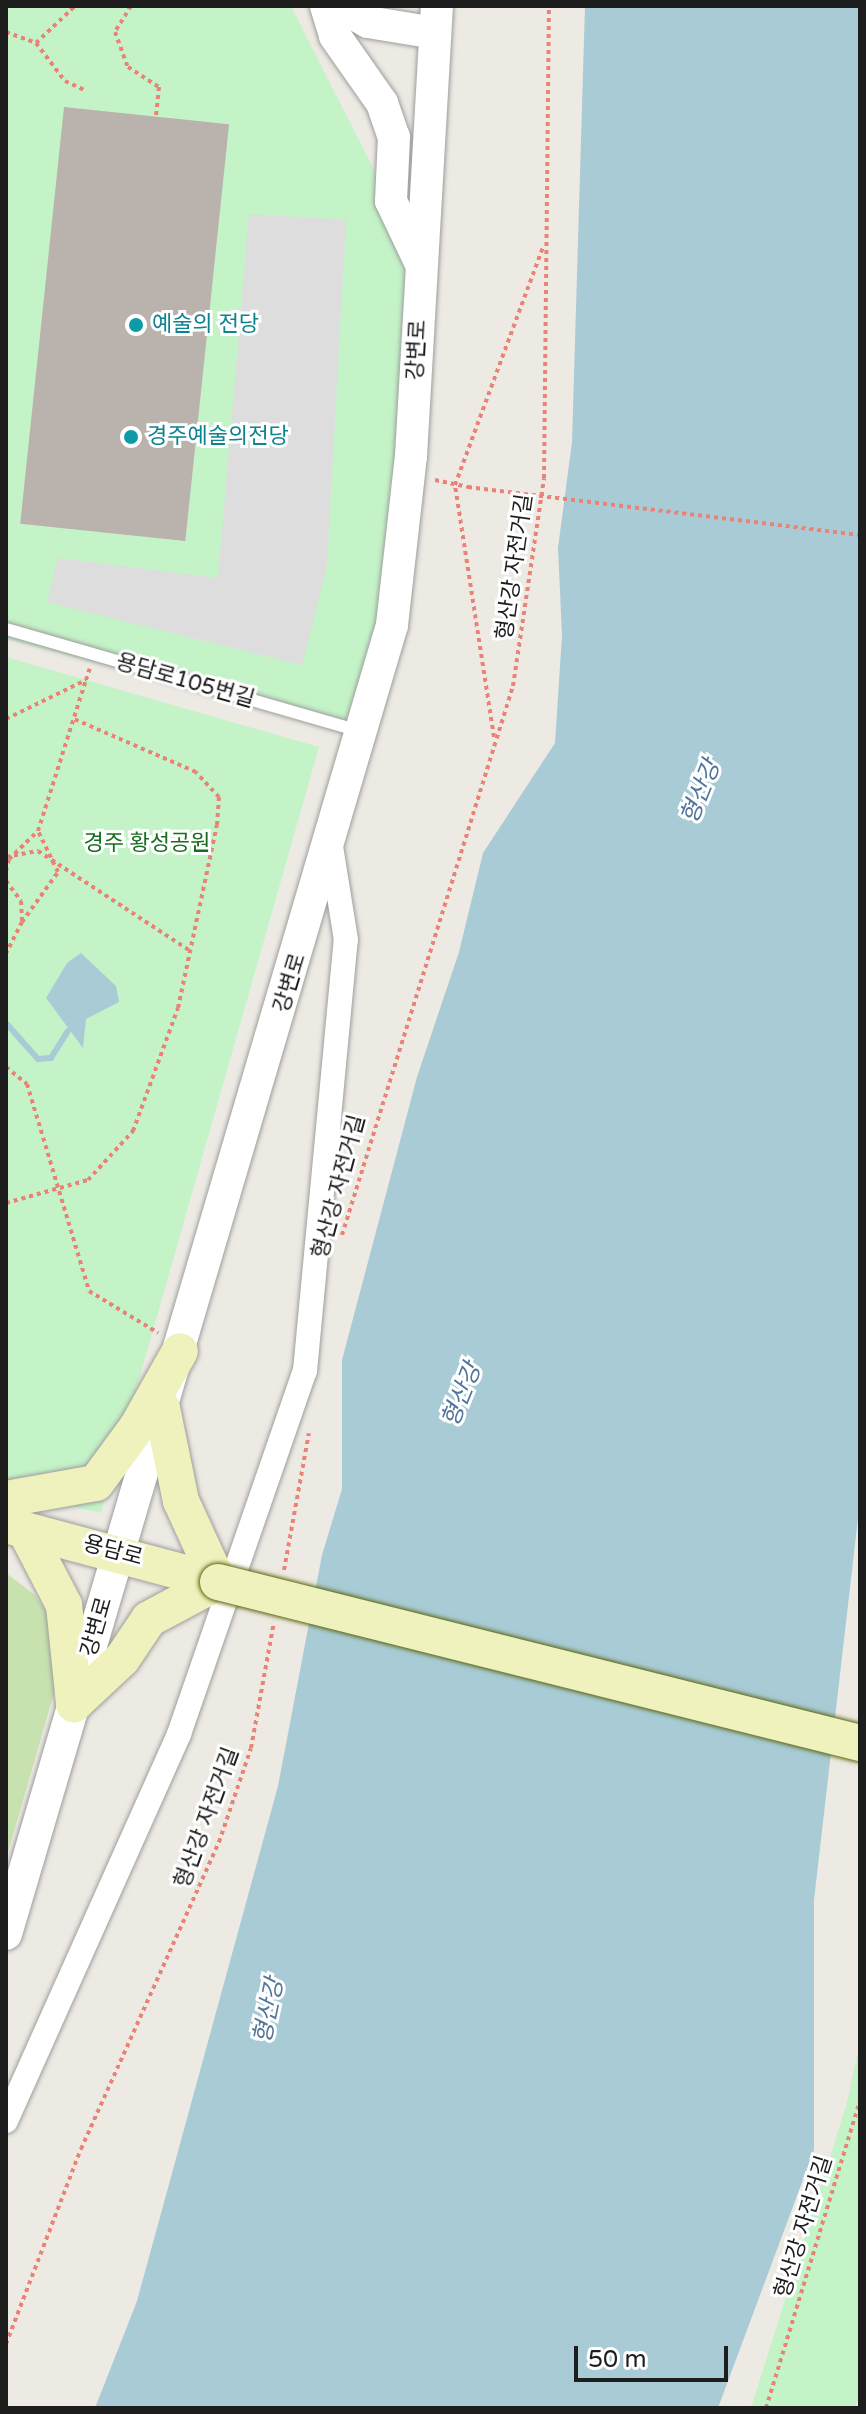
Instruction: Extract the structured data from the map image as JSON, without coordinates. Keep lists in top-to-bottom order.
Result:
{
  "streets": {
    "main road": ["용담로"],
    "street": ["강변로"],
    "lane": ["용담로105번길"],
    "path": ["형산강 자전거길"]
  },
  "crossings": [
    ["강변로", "용담로105번길"],
    ["강변로", "용담로"]
  ],
  "water": ["형산강"],
  "parks": ["경주 황성공원"],
  "places": ["예술의 전당", "경주예술의전당"],
  "scale_bar": "50 m"
}
